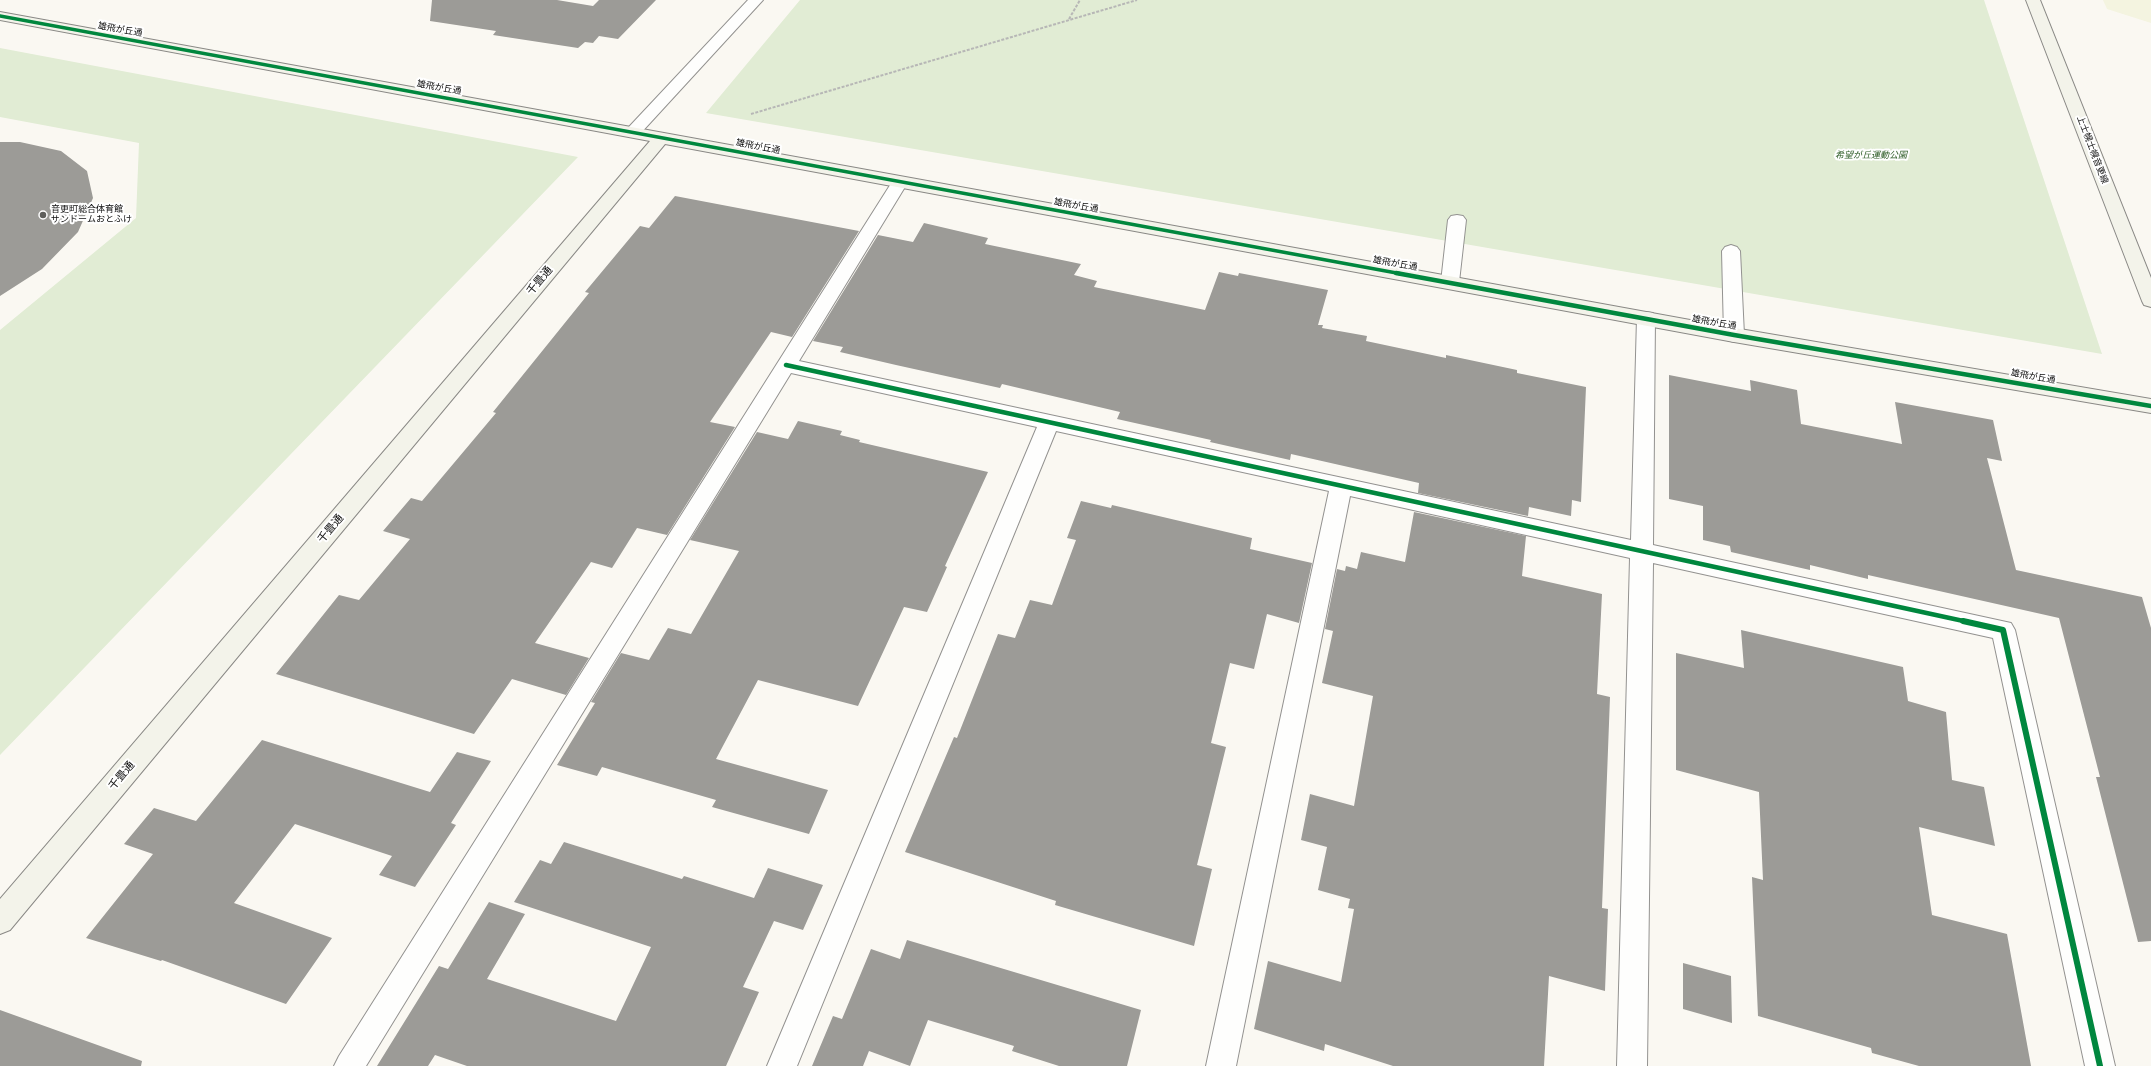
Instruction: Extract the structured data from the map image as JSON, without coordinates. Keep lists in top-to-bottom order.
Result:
{
  "streets": {
    "street": ["雄飛が丘通", "上士幌士幌音更線", "千畳通"]
  },
  "crossings": [
    ["雄飛が丘通", "千畳通"]
  ],
  "parks": ["希望が丘運動公園"],
  "places": ["音更町総合体育館 サンドームおとふけ"]
}
